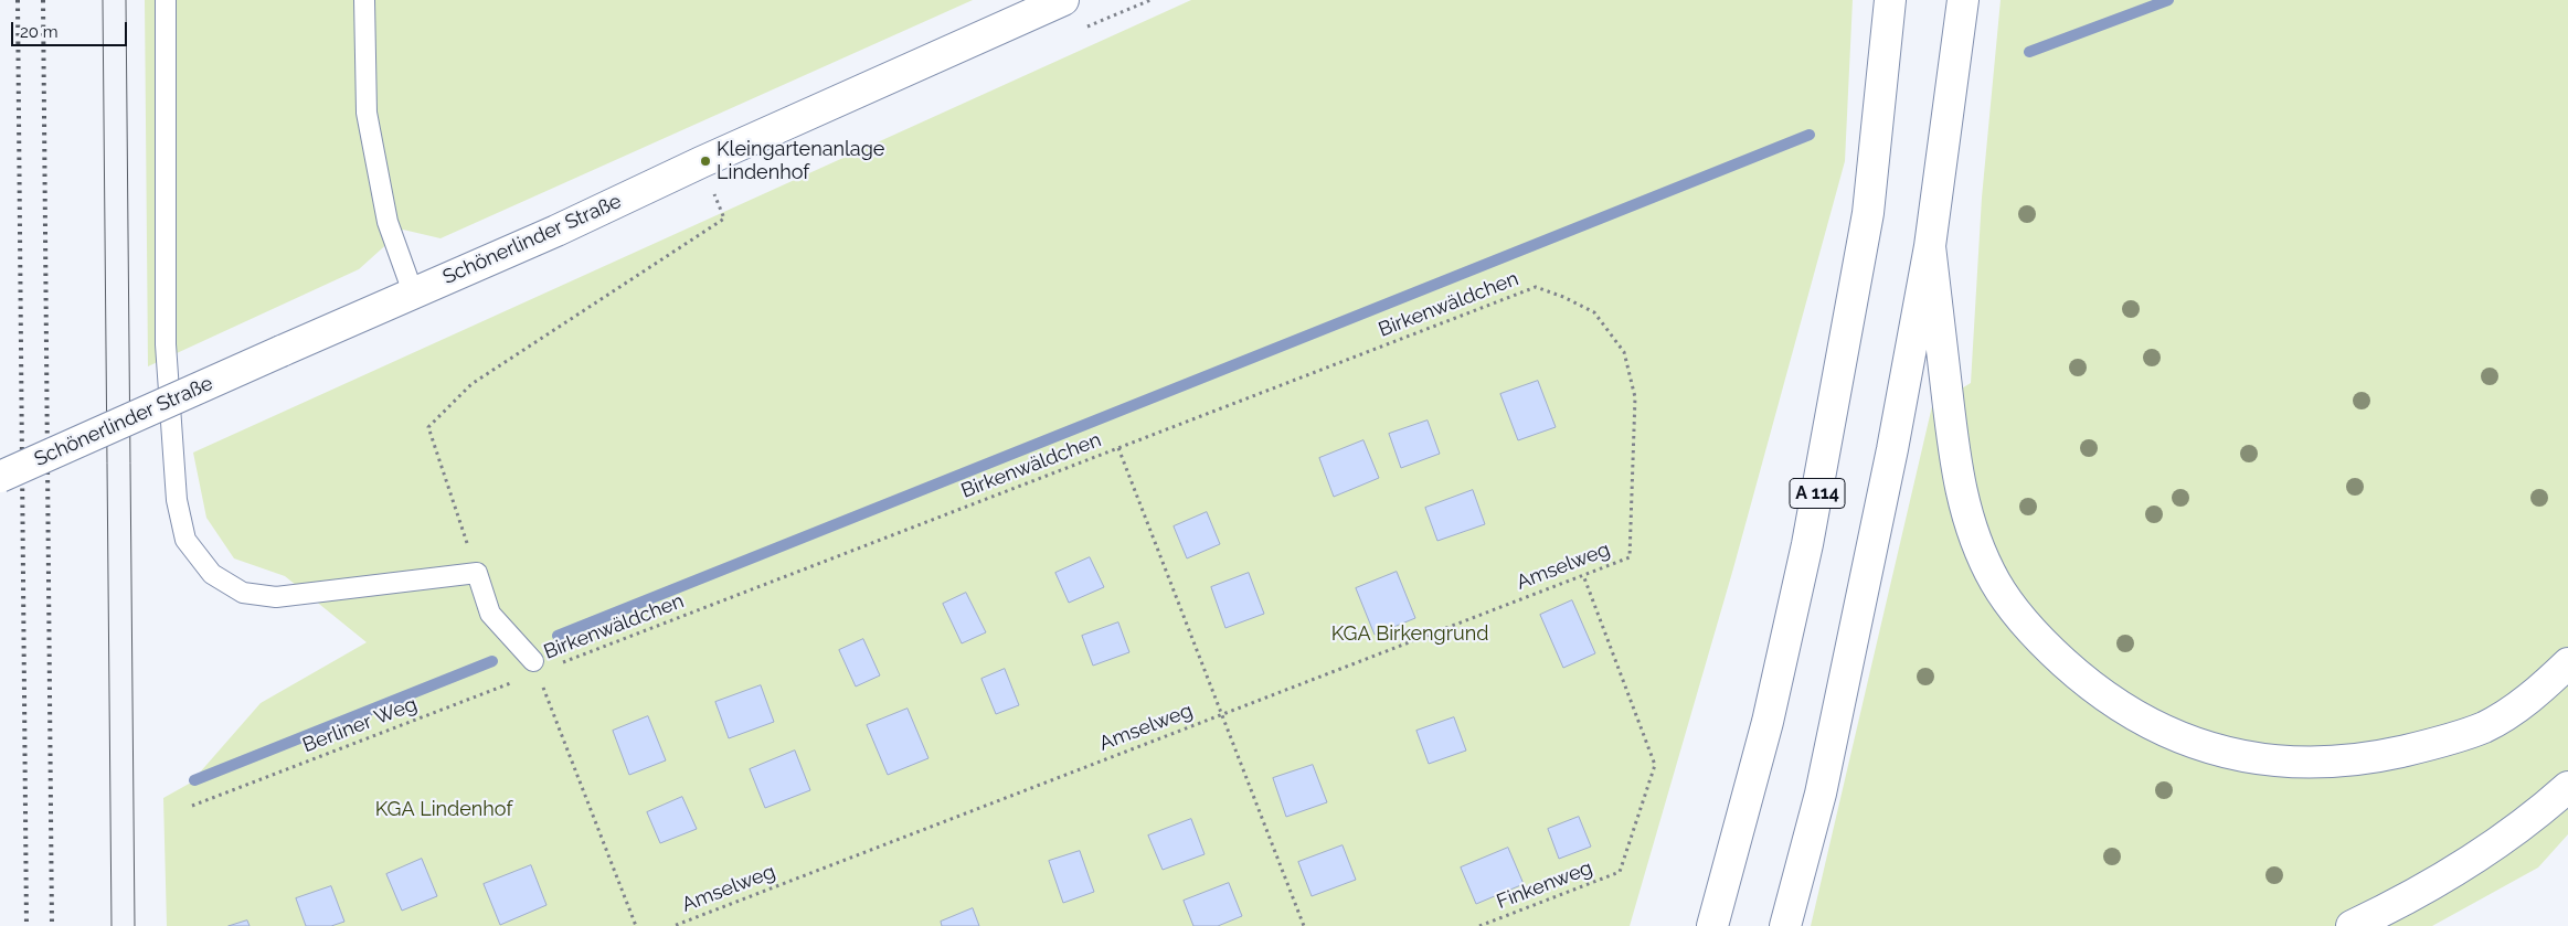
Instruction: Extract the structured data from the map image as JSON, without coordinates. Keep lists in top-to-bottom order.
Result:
{
  "streets": {
    "main road": ["Schönerlinder Straße", "A 114"],
    "path": [
      "Birkenwäldchen",
      "Amselweg",
      "Berliner Weg",
      "Finkenweg"
    ]
  },
  "crossings": [
    ["Birkenwäldchen", "Amselweg"],
    ["Birkenwäldchen", "Berliner Weg"],
    ["Amselweg", "Finkenweg"]
  ],
  "parks": ["KGA Birkengrund", "KGA Lindenhof"],
  "places": ["Kleingartenanlage Lindenhof"],
  "scale_bar": "20 m"
}
